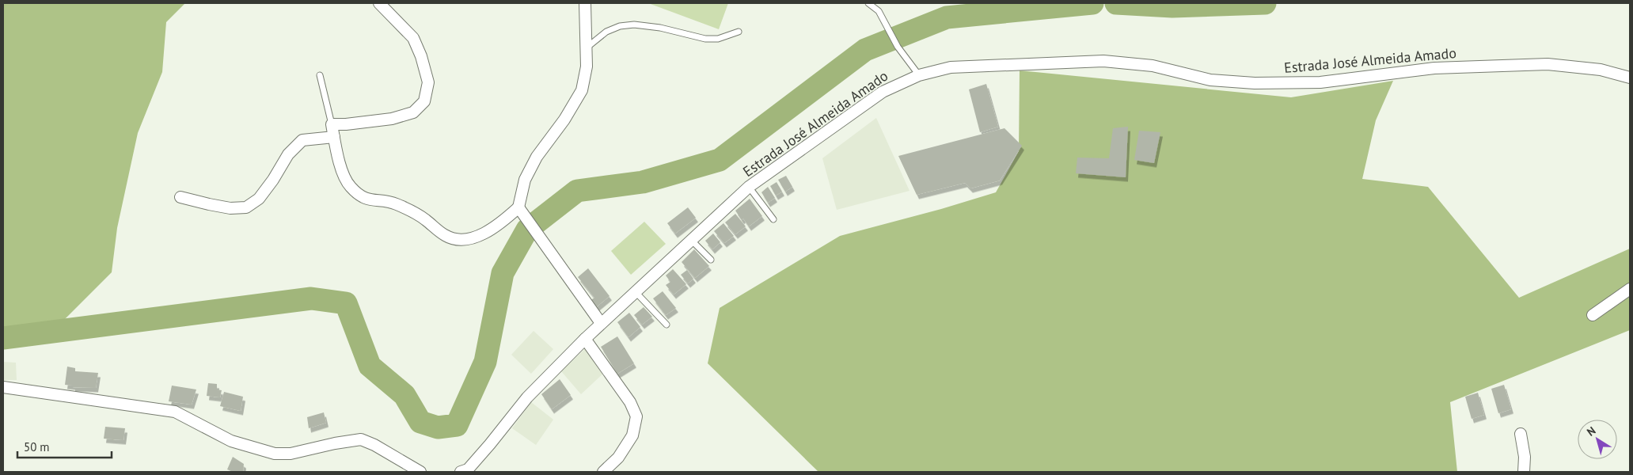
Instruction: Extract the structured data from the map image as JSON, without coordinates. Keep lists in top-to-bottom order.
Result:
{
  "streets": {
    "street": ["Estrada José Almeida Amado"]
  },
  "scale_bar": "50 m",
  "north": "top left"
}
